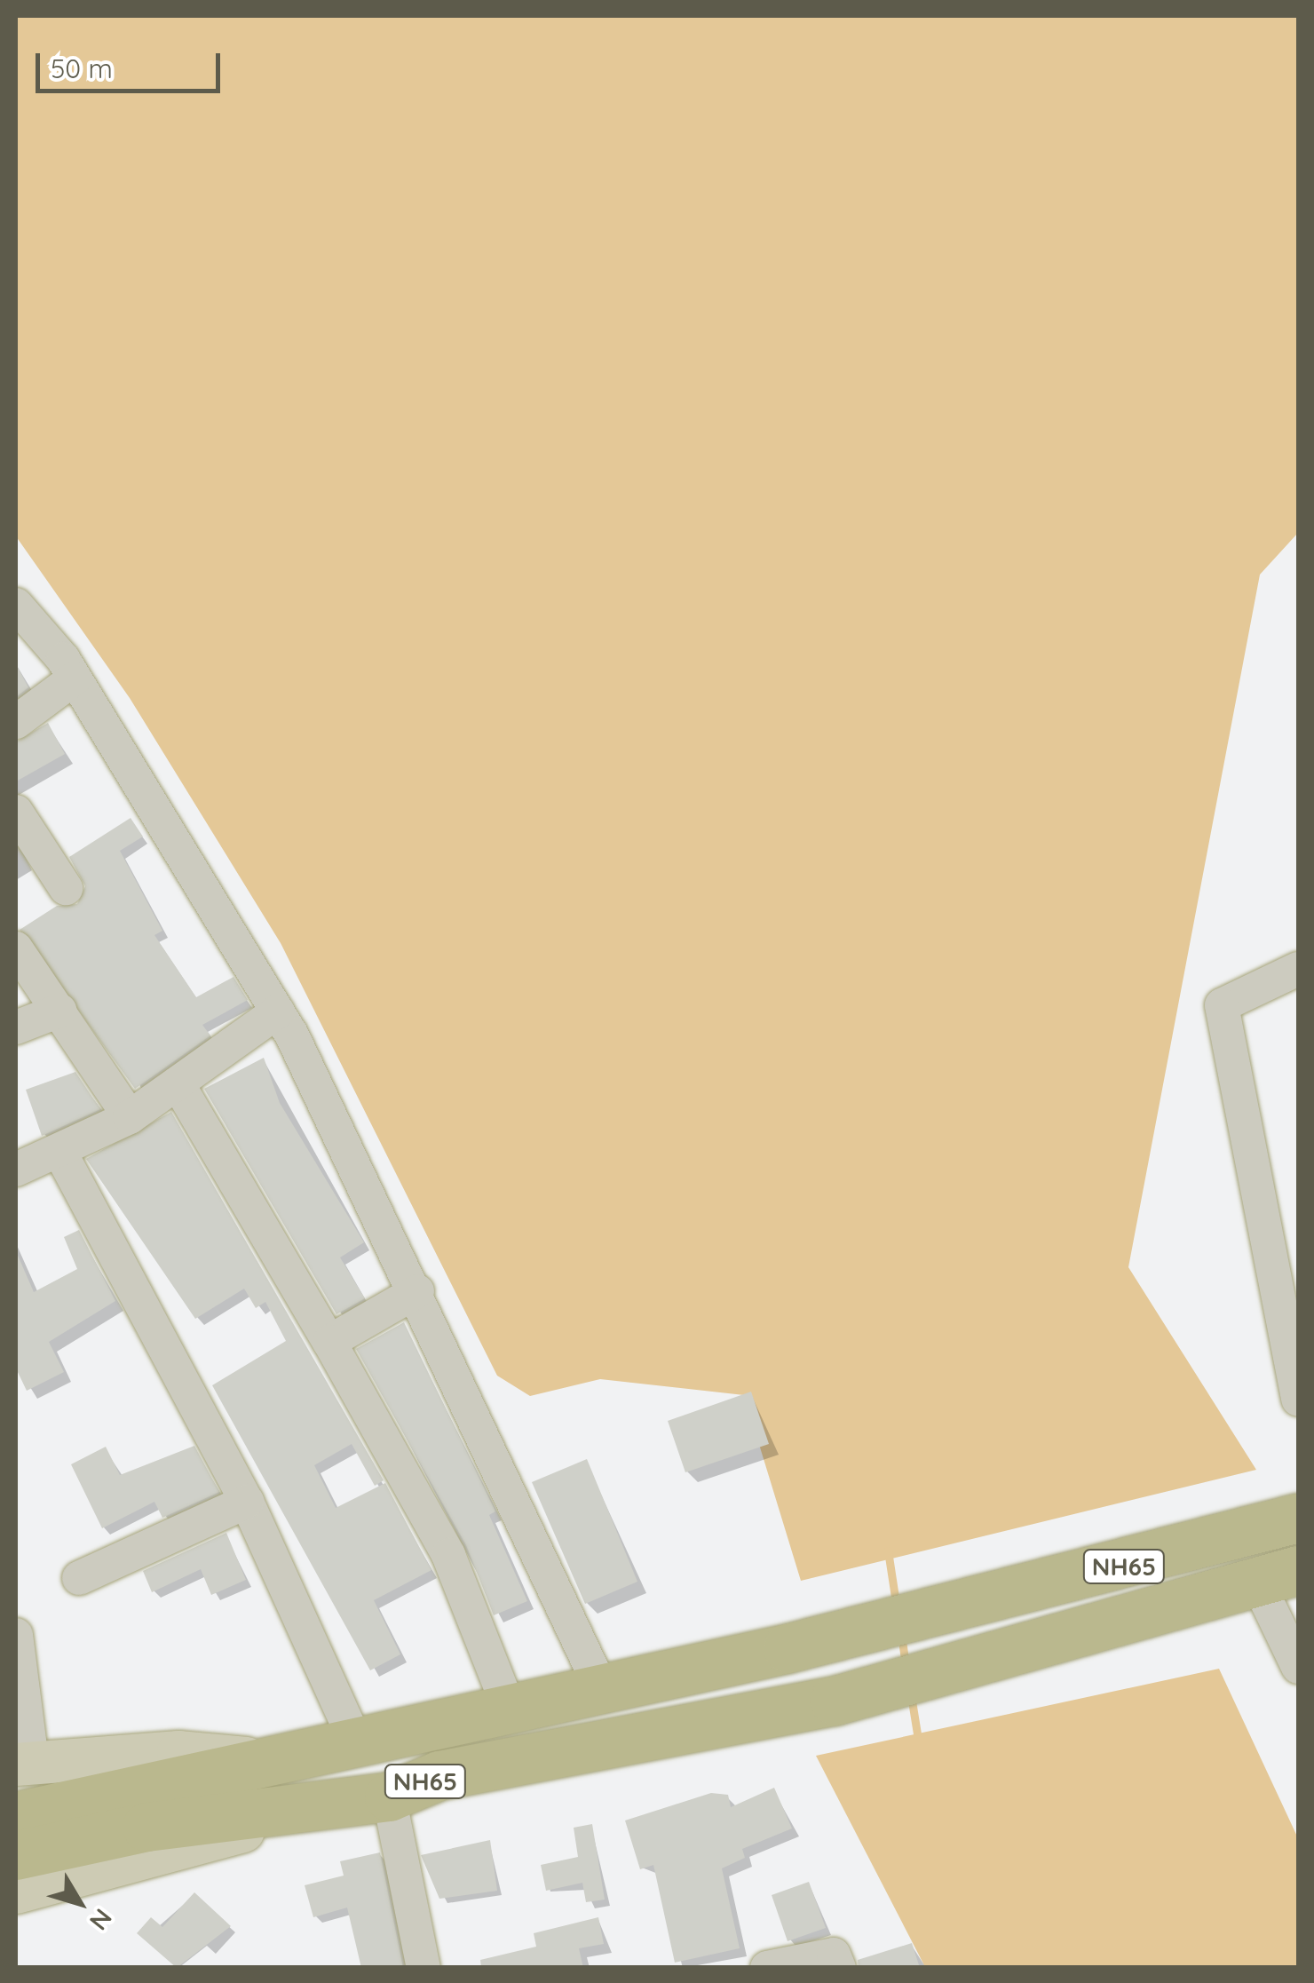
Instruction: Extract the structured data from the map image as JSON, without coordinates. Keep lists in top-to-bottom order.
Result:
{
  "streets": {
    "highway": ["NH65"]
  },
  "scale_bar": "50 m",
  "north": "bottom right"
}
